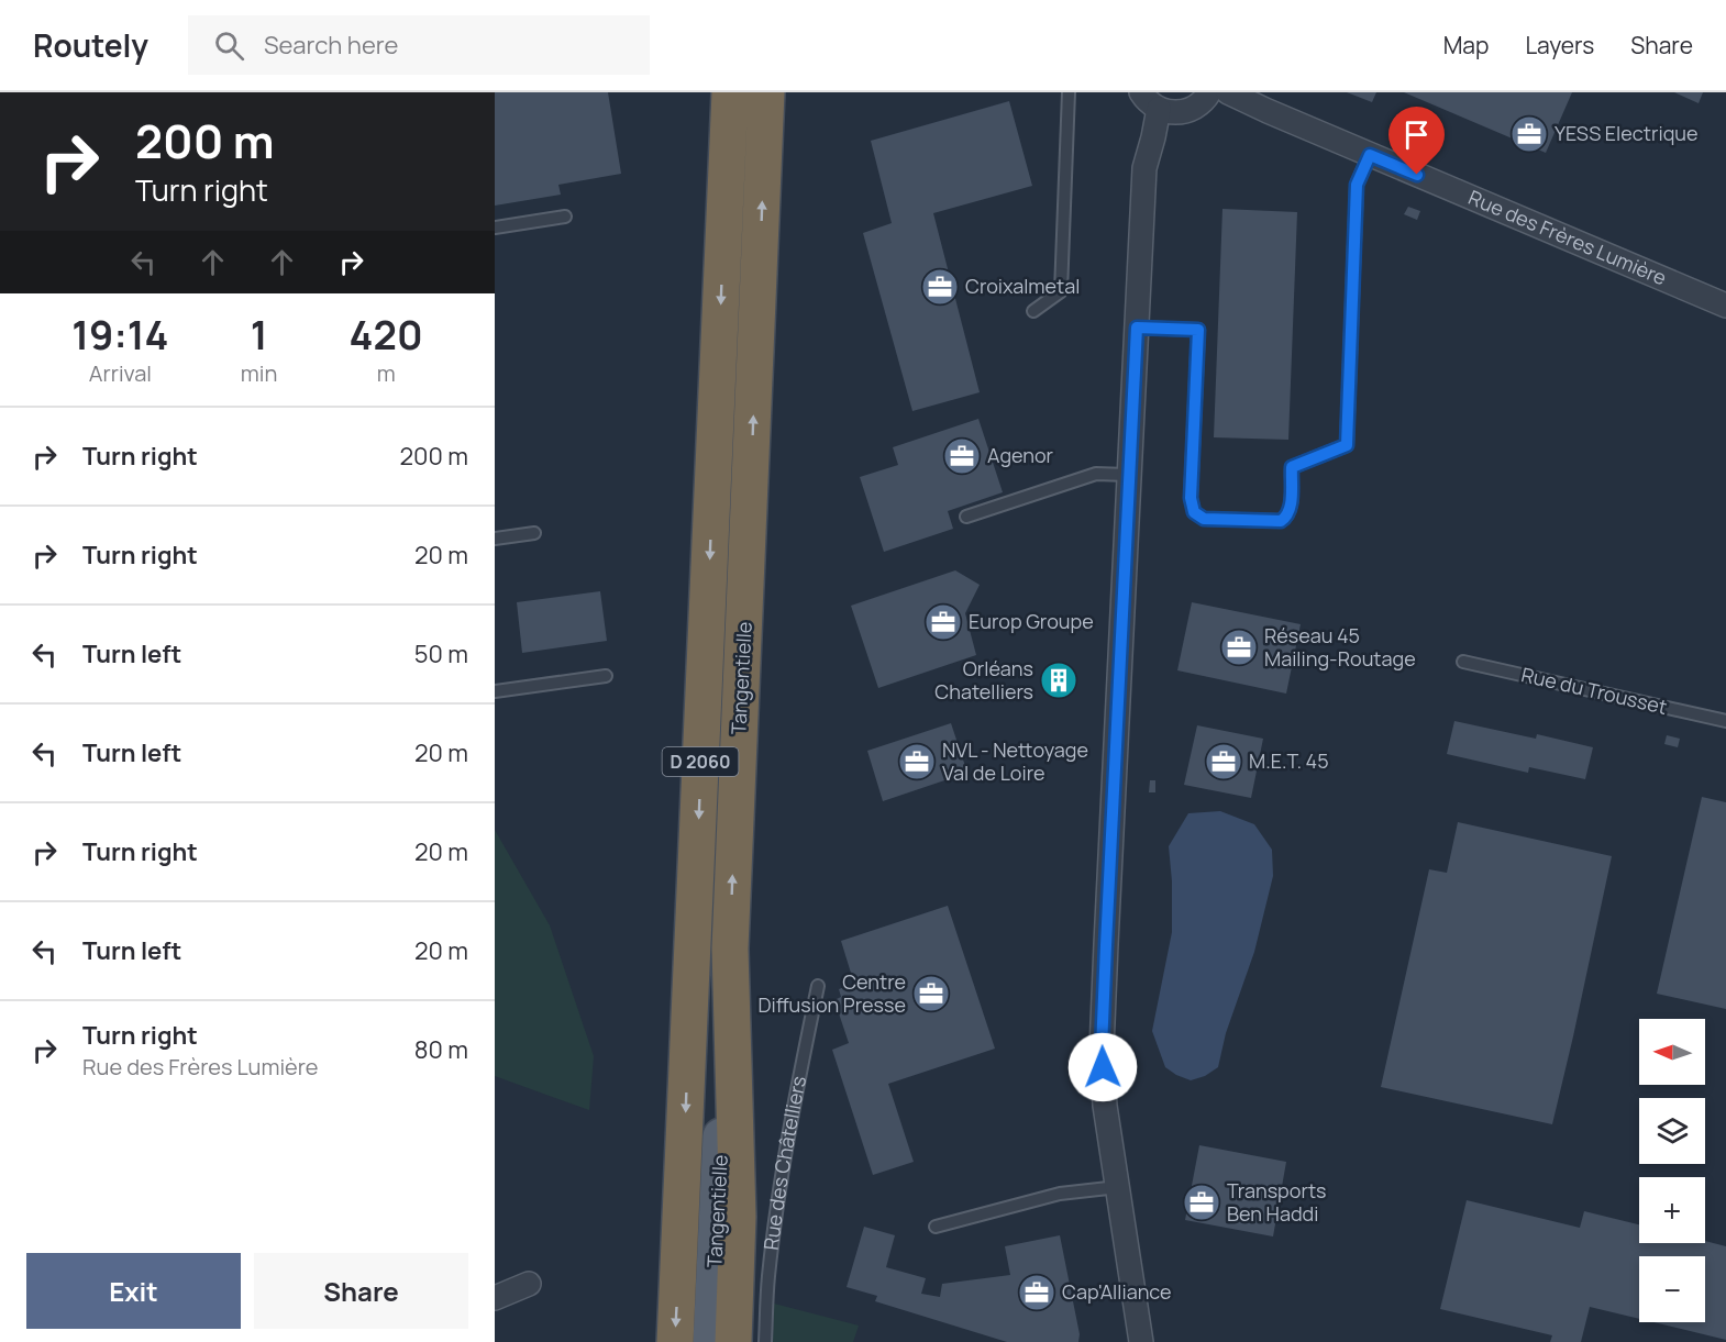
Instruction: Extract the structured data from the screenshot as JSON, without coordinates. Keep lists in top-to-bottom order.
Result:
{
  "streets": {
    "highway": ["Tangentielle", "D 2060"],
    "street": ["Rue des Frères Lumière"],
    "lane": ["Rue du Trousset", "Rue des Châtelliers"]
  },
  "places": {
    "office": [
      "YESS Electrique",
      "Croixalmetal",
      "Agenor",
      "Europ Groupe",
      "Réseau 45 Mailing-Routage",
      "NVL - Nettoyage Val de Loire",
      "M.E.T. 45",
      "Centre Diffusion Presse",
      "Transports Ben Haddi",
      "Cap'Alliance"
    ],
    "building": ["Orléans Chatelliers"]
  },
  "north": "left",
  "page": {
    "header": "Routely",
    "search": "Search here",
    "nav": ["Map", "Layers", "Share"],
    "turn": ["200 m", "Turn right"],
    "eta": [
      "19:14",
      "Arrival",
      "1",
      "min",
      "420",
      "m"
    ],
    "list": [
      {
        "name": "Turn right",
        "value": "200 m"
      },
      {
        "name": "Turn right",
        "value": "20 m"
      },
      {
        "name": "Turn left",
        "value": "50 m"
      },
      {
        "name": "Turn left",
        "value": "20 m"
      },
      {
        "name": "Turn right",
        "value": "20 m"
      },
      {
        "name": "Turn left",
        "value": "20 m"
      },
      {
        "name": "Turn right",
        "note": "Rue des Frères Lumière",
        "value": "80 m"
      }
    ],
    "map_buttons": ["+", "−"],
    "buttons": ["Exit", "Share"]
  }
}
